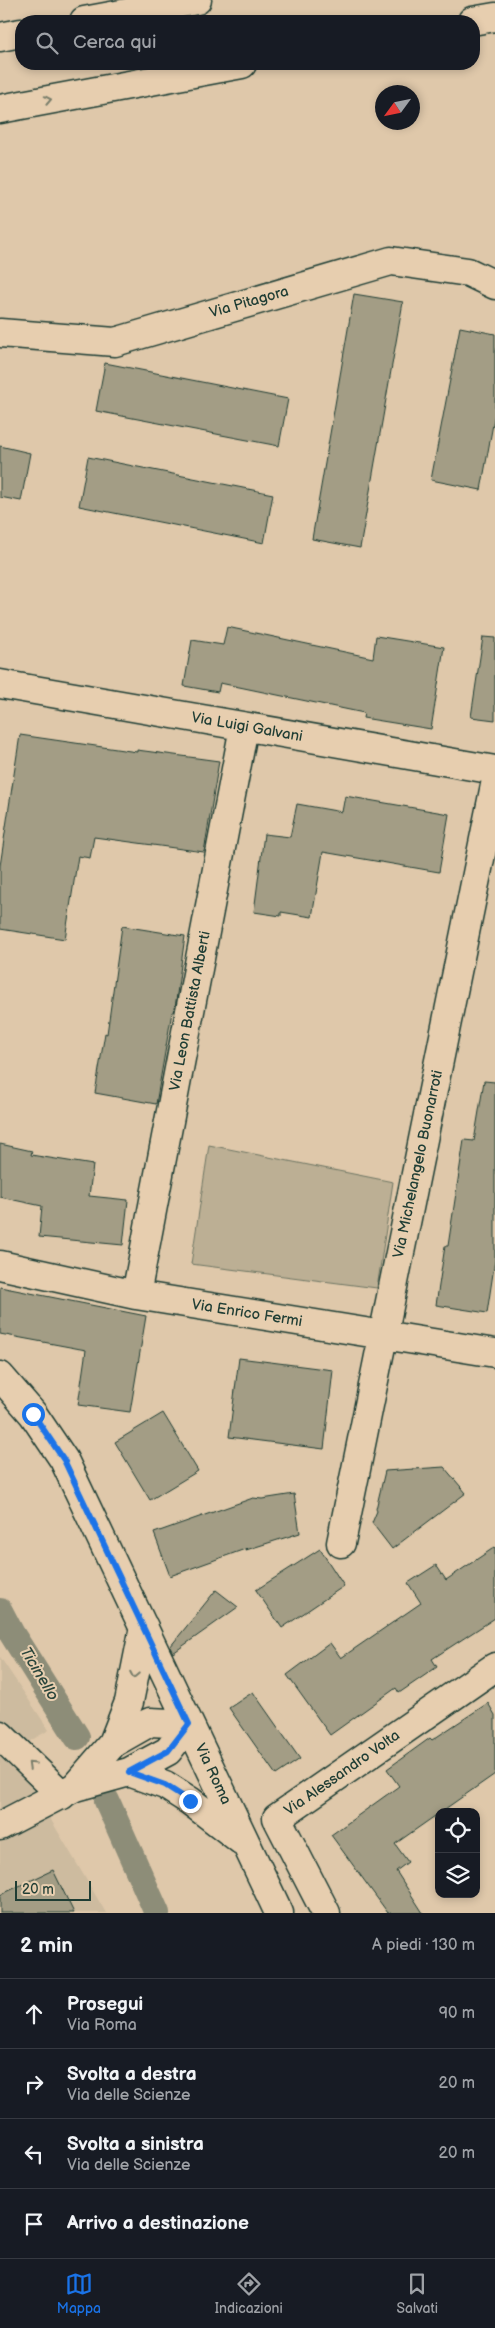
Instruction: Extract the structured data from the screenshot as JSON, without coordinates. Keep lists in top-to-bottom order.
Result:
{
  "streets": {
    "main road": [
      "Via Pitagora",
      "Via Luigi Galvani",
      "Via Leon Battista Alberti",
      "Via Michelangelo Buonarroti",
      "Via Enrico Fermi",
      "Via Alessandro Volta",
      "Via Roma"
    ]
  },
  "crossings": [
    ["Via Luigi Galvani", "Via Leon Battista Alberti"],
    ["Via Leon Battista Alberti", "Via Enrico Fermi"],
    ["Via Michelangelo Buonarroti", "Via Enrico Fermi"]
  ],
  "water": ["Ticinello"],
  "scale_bar": "20 m",
  "north": "bottom left",
  "page": {
    "search": "Cerca qui",
    "scale": "20 m",
    "heading": ["2 min", "A piedi · 130 m"],
    "list": [
      ["Prosegui", "Via Roma", "90 m"],
      ["Svolta a destra", "Via delle Scienze", "20 m"],
      ["Svolta a sinistra", "Via delle Scienze", "20 m"],
      "Arrivo a destinazione"
    ],
    "nav": ["Mappa", "Indicazioni", "Salvati"]
  }
}
